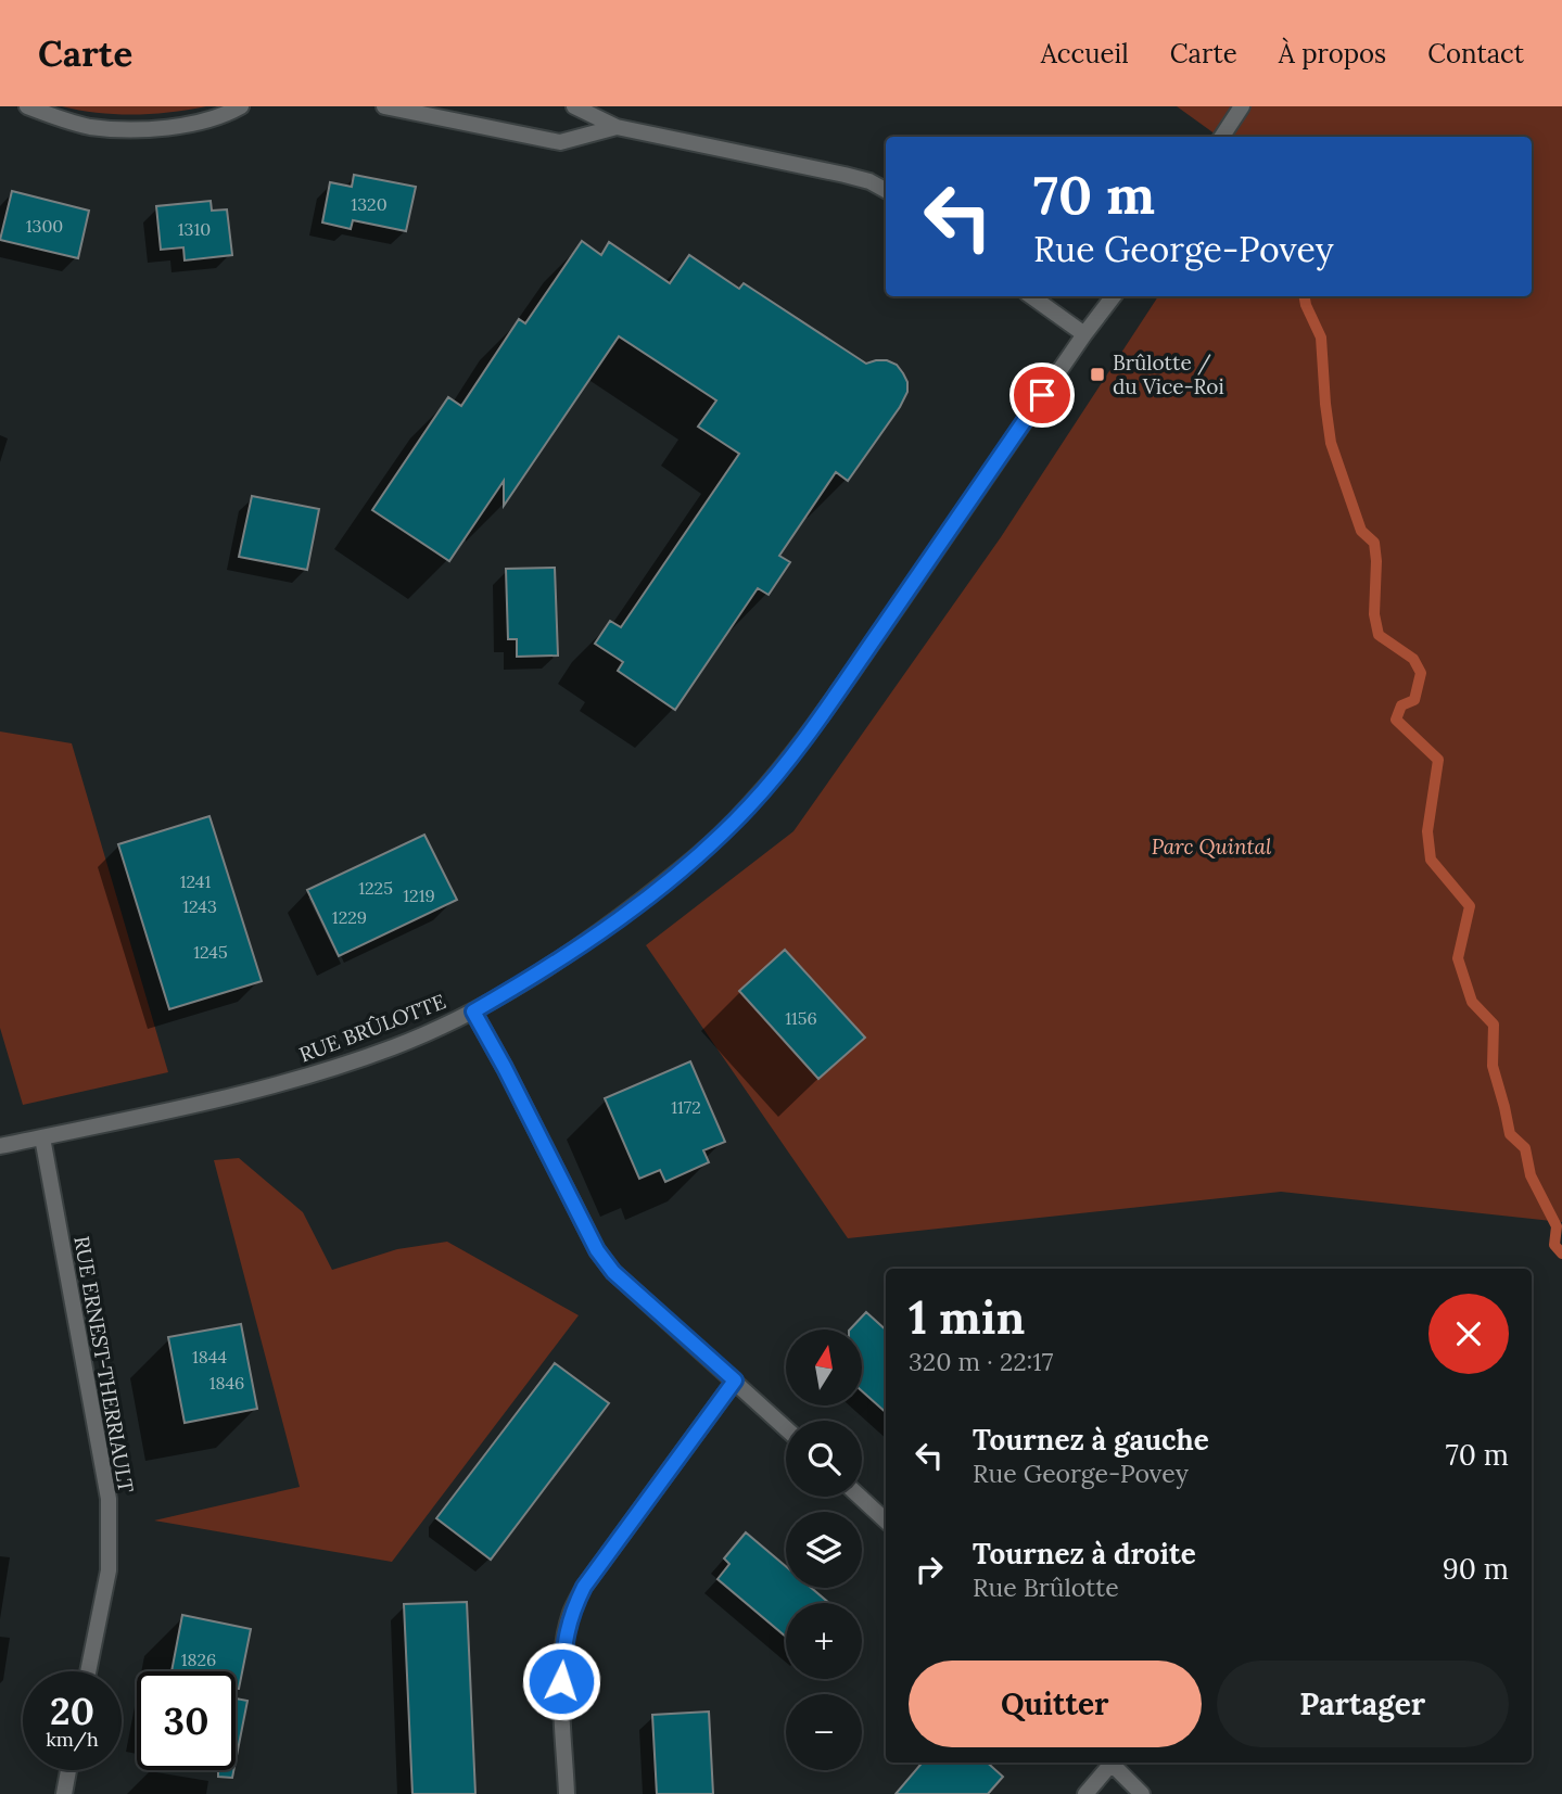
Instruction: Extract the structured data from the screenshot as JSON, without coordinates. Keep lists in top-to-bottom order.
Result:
{
  "streets": {
    "street": ["RUE BRÛLOTTE", "RUE ERNEST-THERRIAULT"]
  },
  "crossings": [
    ["RUE BRÛLOTTE", "RUE ERNEST-THERRIAULT"]
  ],
  "parks": ["Parc Quintal"],
  "places": {
    "transit": ["Brûlotte / du Vice-Roi"]
  },
  "house_numbers": [
    "1320",
    "1300",
    "1310",
    "1241",
    "1225",
    "1219",
    "1243",
    "1229",
    "1245",
    "1156",
    "1172",
    "1844",
    "1846",
    "1826"
  ],
  "north": "top",
  "page": {
    "header": "Carte",
    "nav": [
      "Accueil",
      "Carte",
      "À propos",
      "Contact"
    ],
    "turn": ["70 m", "Rue George-Povey"],
    "heading": ["1 min", "320 m · 22:17"],
    "map_buttons": ["+", "−"],
    "list": [
      {
        "name": "Tournez à gauche",
        "note": "Rue George-Povey",
        "value": "70 m"
      },
      {
        "name": "Tournez à droite",
        "note": "Rue Brûlotte",
        "value": "90 m"
      }
    ],
    "buttons": ["Quitter", "Partager"],
    "speed": "20 km/h",
    "limit": "30"
  }
}
